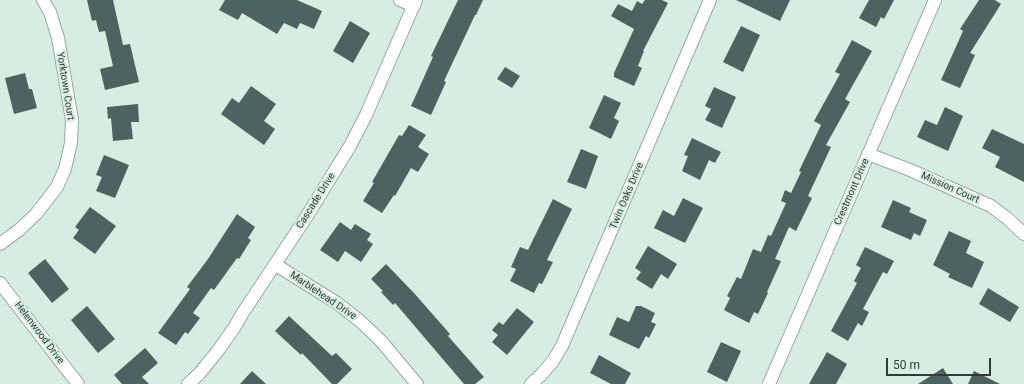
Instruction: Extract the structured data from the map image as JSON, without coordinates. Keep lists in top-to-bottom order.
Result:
{
  "streets": {
    "street": [
      "Yorktown Court",
      "Mission Court",
      "Crestmont Drive",
      "Twin Oaks Drive",
      "Cascade Drive",
      "Marblehead Drive",
      "Helenwood Drive"
    ]
  },
  "crossings": [
    ["Mission Court", "Crestmont Drive"],
    ["Cascade Drive", "Marblehead Drive"]
  ],
  "scale_bar": "50 m"
}
